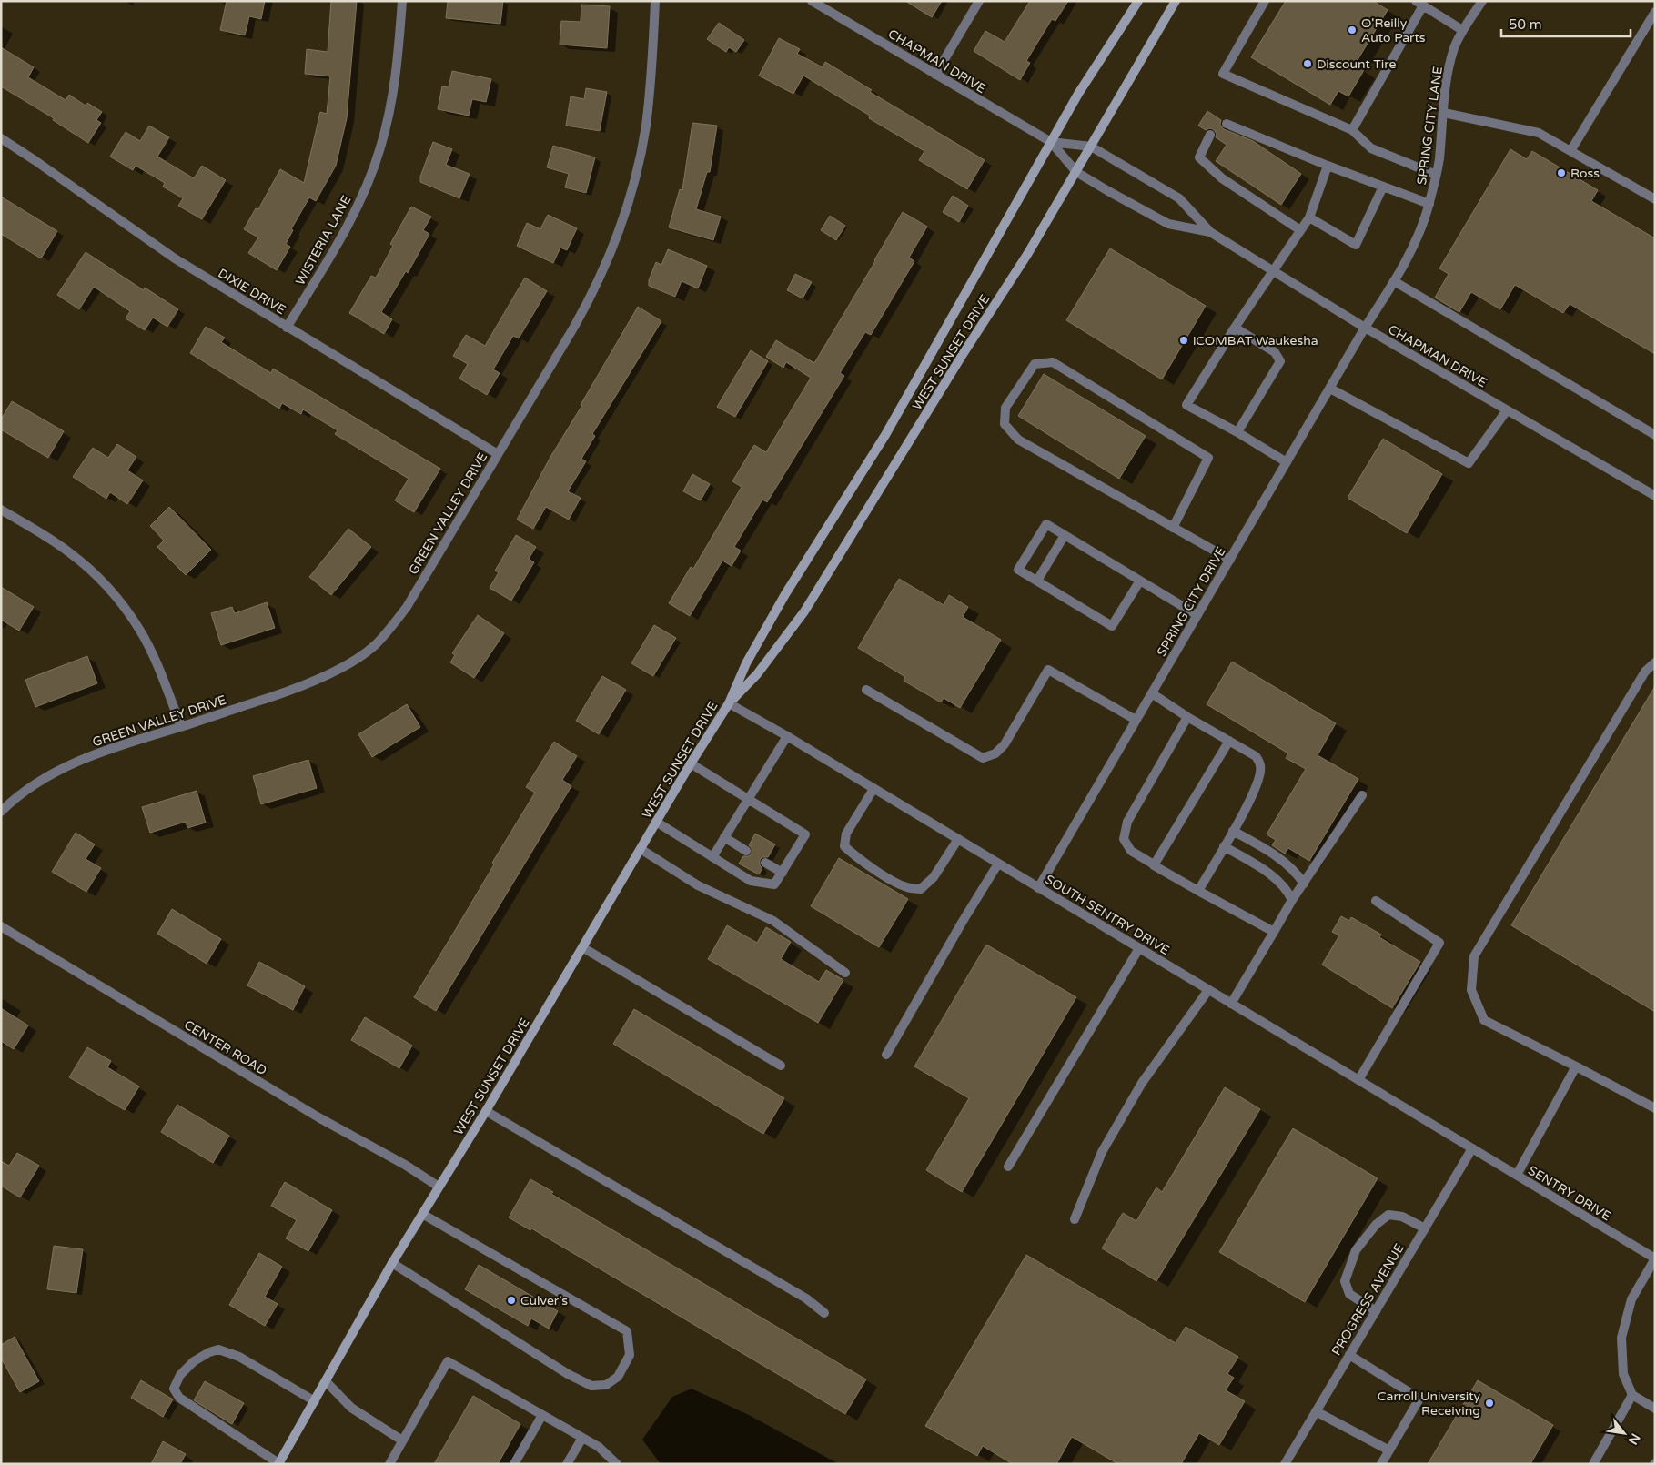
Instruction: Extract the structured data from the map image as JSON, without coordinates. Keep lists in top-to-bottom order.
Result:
{
  "streets": {
    "main road": ["WEST SUNSET DRIVE"],
    "street": [
      "CHAPMAN DRIVE",
      "SPRING CITY LANE",
      "WISTERIA LANE",
      "DIXIE DRIVE",
      "GREEN VALLEY DRIVE",
      "SPRING CITY DRIVE",
      "SOUTH SENTRY DRIVE",
      "CENTER ROAD",
      "SENTRY DRIVE",
      "PROGRESS AVENUE"
    ]
  },
  "crossings": [
    ["CHAPMAN DRIVE", "SPRING CITY LANE"],
    ["CHAPMAN DRIVE", "WEST SUNSET DRIVE"],
    ["CHAPMAN DRIVE", "SPRING CITY DRIVE"],
    ["SPRING CITY LANE", "SPRING CITY DRIVE"],
    ["WISTERIA LANE", "DIXIE DRIVE"],
    ["DIXIE DRIVE", "GREEN VALLEY DRIVE"],
    ["WEST SUNSET DRIVE", "SOUTH SENTRY DRIVE"],
    ["WEST SUNSET DRIVE", "CENTER ROAD"],
    ["SPRING CITY DRIVE", "SOUTH SENTRY DRIVE"],
    ["SOUTH SENTRY DRIVE", "SENTRY DRIVE"],
    ["SOUTH SENTRY DRIVE", "PROGRESS AVENUE"],
    ["SENTRY DRIVE", "PROGRESS AVENUE"]
  ],
  "places": [
    "O'Reilly Auto Parts",
    "Discount Tire",
    "Ross",
    "iCOMBAT Waukesha",
    "Culver's",
    "Carroll University Receiving"
  ],
  "scale_bar": "50 m",
  "north": "bottom right"
}
